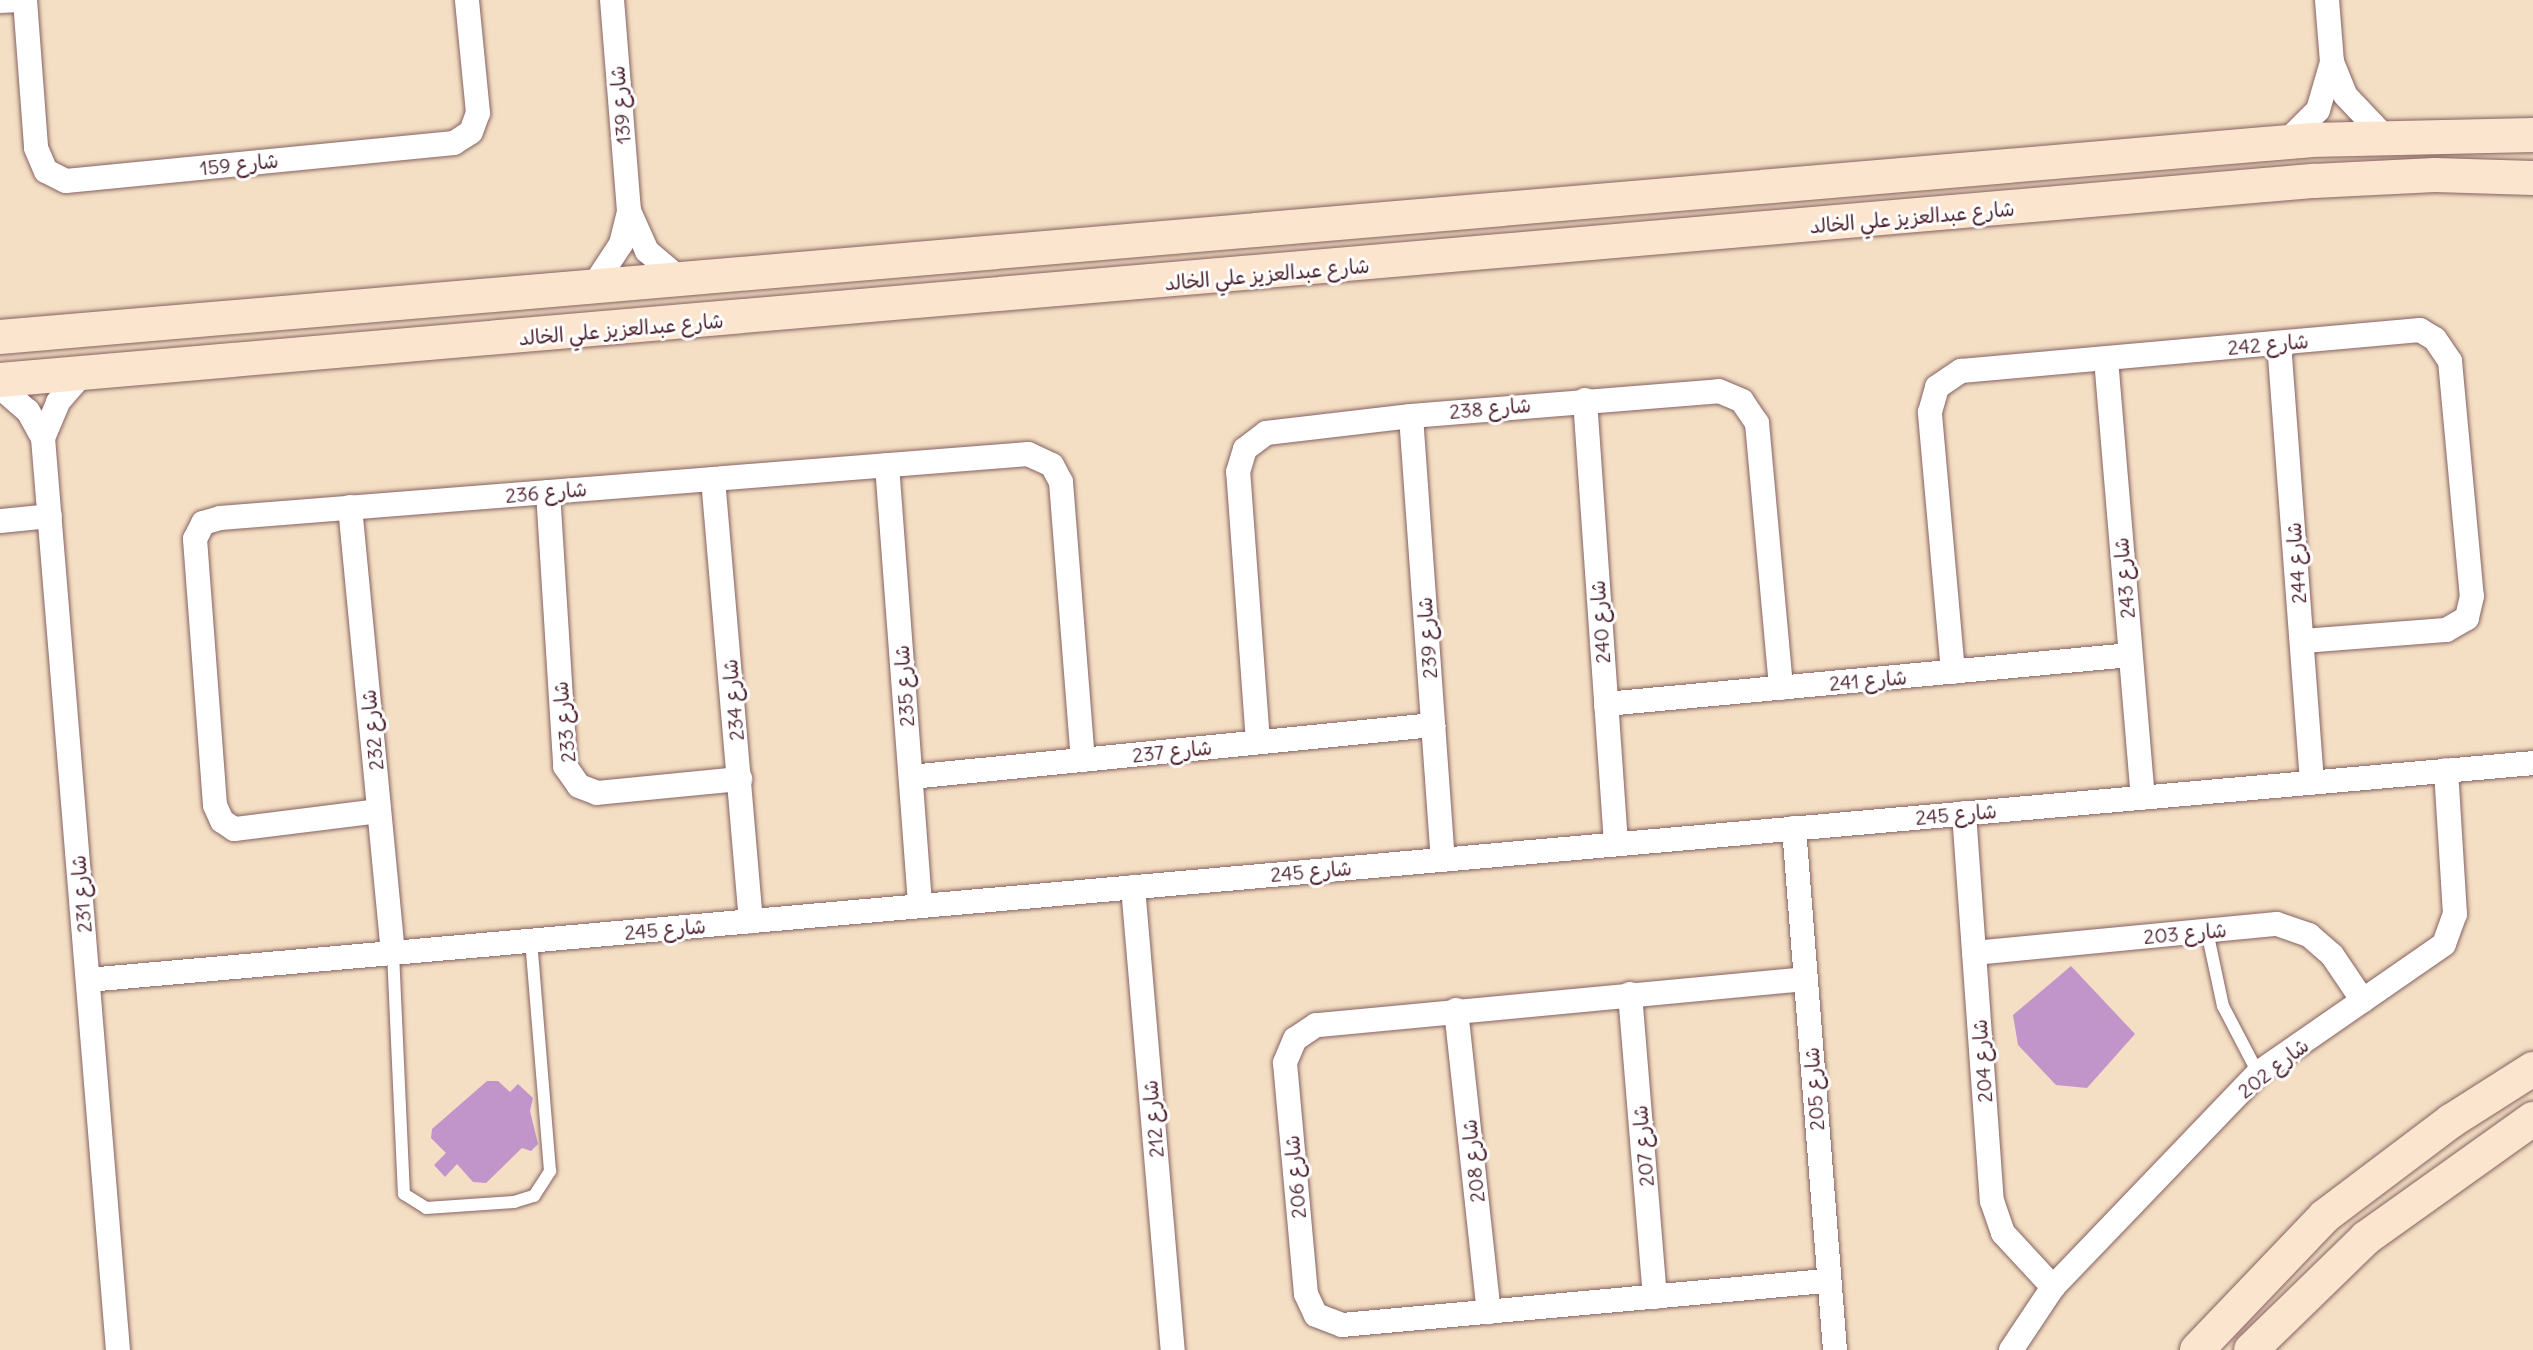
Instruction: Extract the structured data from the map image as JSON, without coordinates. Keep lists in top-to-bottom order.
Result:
{
  "streets": {
    "street": [
      "شارع 139",
      "شارع 159",
      "شارع عبدالعزيز علي الخالد",
      "شارع 242",
      "شارع 238",
      "شارع 236",
      "شارع 244",
      "شارع 243",
      "شارع 240",
      "شارع 239",
      "شارع 241",
      "شارع 235",
      "شارع 234",
      "شارع 233",
      "شارع 232",
      "شارع 237",
      "شارع 245",
      "شارع 231",
      "شارع 203",
      "شارع 204",
      "شارع 202",
      "شارع 205",
      "شارع 212",
      "شارع 207",
      "شارع 208",
      "شارع 206"
    ]
  },
  "crossings": [
    ["شارع عبدالعزيز علي الخالد", "شارع 231"],
    ["شارع 242", "شارع 244"],
    ["شارع 242", "شارع 243"],
    ["شارع 242", "شارع 241"],
    ["شارع 238", "شارع 240"],
    ["شارع 238", "شارع 239"],
    ["شارع 238", "شارع 241"],
    ["شارع 238", "شارع 237"],
    ["شارع 236", "شارع 235"],
    ["شارع 236", "شارع 234"],
    ["شارع 236", "شارع 233"],
    ["شارع 236", "شارع 232"],
    ["شارع 236", "شارع 237"],
    ["شارع 244", "شارع 245"],
    ["شارع 243", "شارع 241"],
    ["شارع 243", "شارع 245"],
    ["شارع 240", "شارع 241"],
    ["شارع 240", "شارع 245"],
    ["شارع 239", "شارع 237"],
    ["شارع 239", "شارع 245"],
    ["شارع 235", "شارع 237"],
    ["شارع 235", "شارع 245"],
    ["شارع 234", "شارع 233"],
    ["شارع 234", "شارع 245"],
    ["شارع 232", "شارع 245"],
    ["شارع 245", "شارع 231"],
    ["شارع 245", "شارع 204"],
    ["شارع 245", "شارع 202"],
    ["شارع 245", "شارع 205"],
    ["شارع 245", "شارع 212"],
    ["شارع 203", "شارع 204"],
    ["شارع 203", "شارع 202"],
    ["شارع 204", "شارع 202"],
    ["شارع 205", "شارع 206"],
    ["شارع 207", "شارع 206"],
    ["شارع 208", "شارع 206"]
  ]
}
